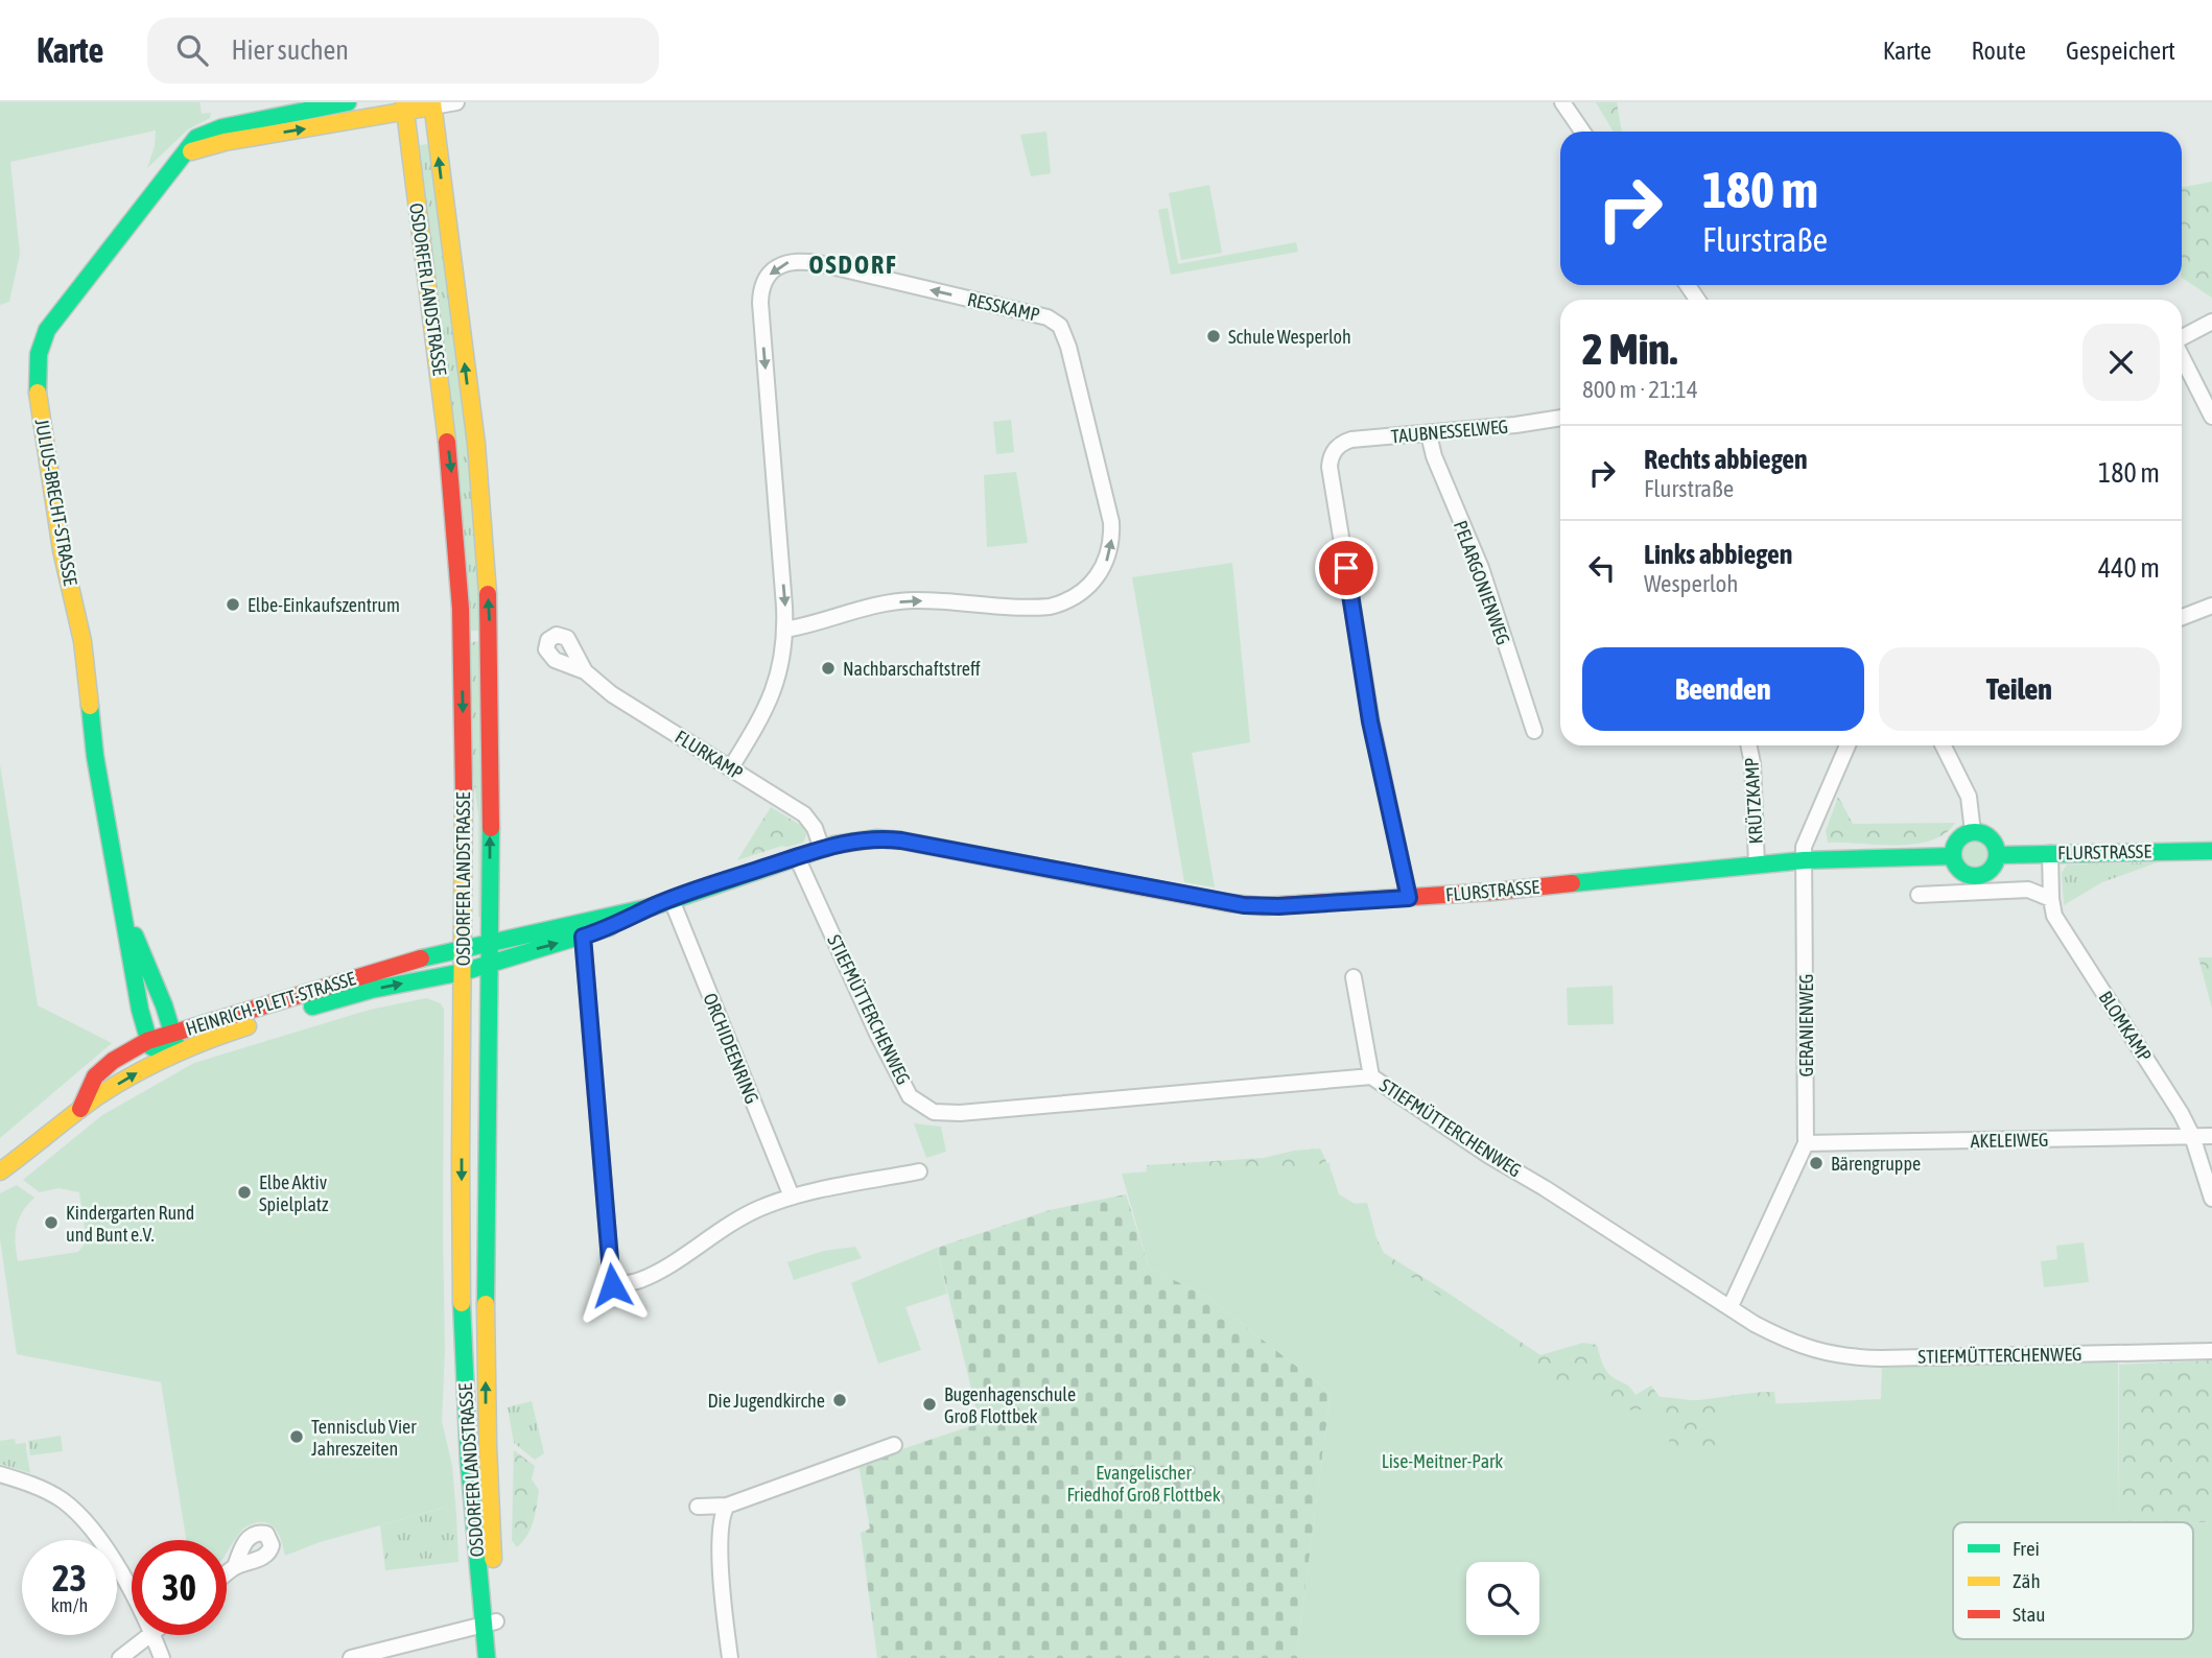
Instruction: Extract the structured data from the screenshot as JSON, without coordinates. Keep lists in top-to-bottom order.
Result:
{
  "streets": {
    "street": [
      "OSDORFER LANDSTRASSE",
      "RESSKAMP",
      "TAUBNESSELWEG",
      "JULIUS-BRECHT-STRASSE",
      "PELARGONIENWEG",
      "FLURKAMP",
      "KRÜTZKAMP",
      "FLURSTRASSE",
      "HEINRICH-PLETT-STRASSE",
      "STIEFMÜTTERCHENWEG",
      "GERANIENWEG",
      "BLOMKAMP",
      "ORCHIDEENRING",
      "AKELEIWEG"
    ]
  },
  "crossings": [
    ["OSDORFER LANDSTRASSE", "FLURSTRASSE"],
    ["OSDORFER LANDSTRASSE", "HEINRICH-PLETT-STRASSE"],
    ["RESSKAMP", "FLURKAMP"],
    ["TAUBNESSELWEG", "PELARGONIENWEG"],
    ["TAUBNESSELWEG", "FLURSTRASSE"],
    ["JULIUS-BRECHT-STRASSE", "HEINRICH-PLETT-STRASSE"],
    ["FLURKAMP", "FLURSTRASSE"],
    ["KRÜTZKAMP", "FLURSTRASSE"],
    ["FLURSTRASSE", "HEINRICH-PLETT-STRASSE"],
    ["FLURSTRASSE", "STIEFMÜTTERCHENWEG"],
    ["FLURSTRASSE", "GERANIENWEG"],
    ["FLURSTRASSE", "BLOMKAMP"],
    ["FLURSTRASSE", "ORCHIDEENRING"],
    ["STIEFMÜTTERCHENWEG", "GERANIENWEG"],
    ["GERANIENWEG", "AKELEIWEG"],
    ["BLOMKAMP", "AKELEIWEG"]
  ],
  "districts": ["OSDORF"],
  "parks": ["Lise-Meitner-Park", "Evangelischer Friedhof Groß Flottbek"],
  "places": [
    "Schule Wesperloh",
    "Elbe-Einkaufszentrum",
    "Nachbarschaftstreff",
    "Bärengruppe",
    "Elbe Aktiv Spielplatz",
    "Kindergarten Rund und Bunt e.V.",
    "Die Jugendkirche",
    "Bugenhagenschule Groß Flottbek",
    "Tennisclub Vier Jahreszeiten"
  ],
  "legend": ["Frei", "Zäh", "Stau"],
  "page": {
    "header": "Karte",
    "search": "Hier suchen",
    "nav": ["Karte", "Route", "Gespeichert"],
    "turn": ["180 m", "Flurstraße"],
    "heading": ["2 Min.", "800 m · 21:14"],
    "list": [
      {
        "name": "Rechts abbiegen",
        "note": "Flurstraße",
        "value": "180 m"
      },
      {
        "name": "Links abbiegen",
        "note": "Wesperloh",
        "value": "440 m"
      }
    ],
    "buttons": ["Beenden", "Teilen"],
    "speed": "23 km/h",
    "limit": "30"
  }
}
